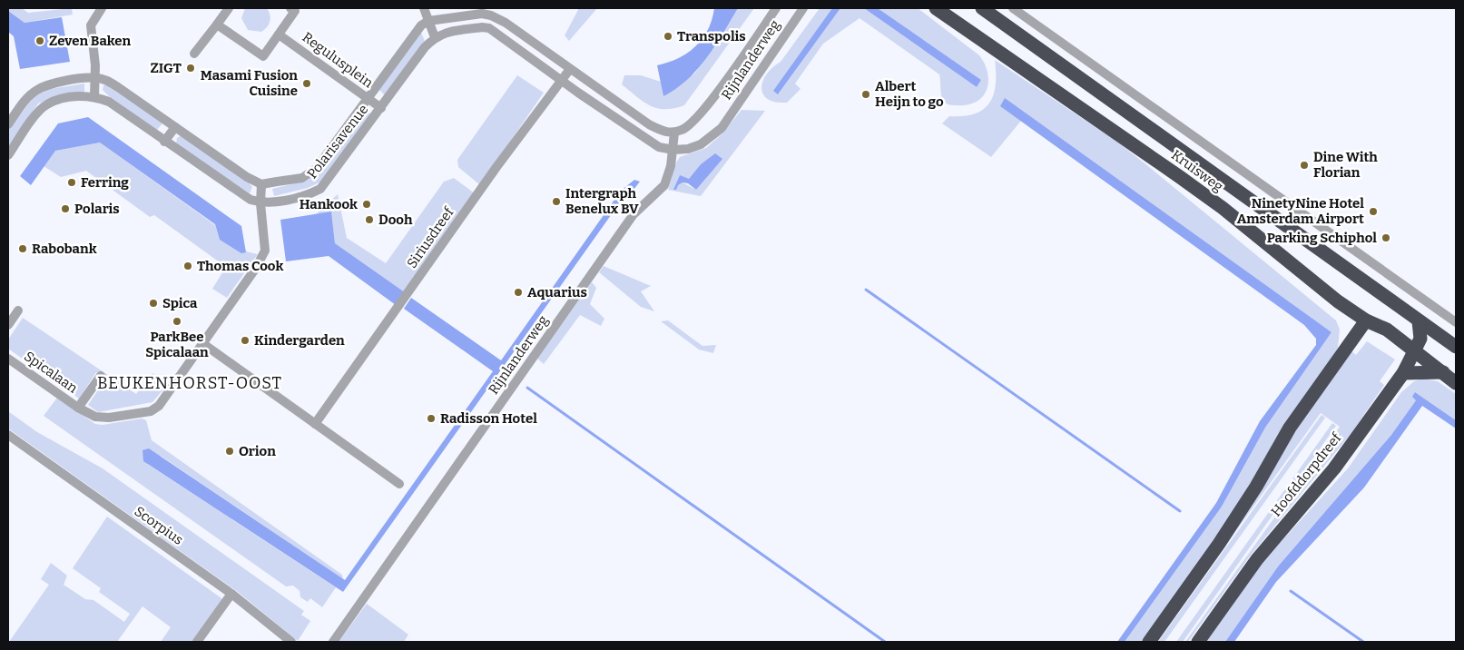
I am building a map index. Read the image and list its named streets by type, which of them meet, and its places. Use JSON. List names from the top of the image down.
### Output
{
  "streets": {
    "highway": ["Kruisweg", "Hoofddorpdreef"],
    "street": [
      "Regulusplein",
      "Rijnlanderweg",
      "Polarisavenue",
      "Siriusdreef",
      "Spicalaan",
      "Scorpius"
    ]
  },
  "crossings": [
    ["Regulusplein", "Polarisavenue"],
    ["Polarisavenue", "Spicalaan"],
    ["Kruisweg", "Hoofddorpdreef"]
  ],
  "districts": ["BEUKENHORST-OOST"],
  "places": [
    "Transpolis",
    "Zeven Baken",
    "ZIGT",
    "Masami Fusion Cuisine",
    "Albert Heijn to go",
    "Dine With Florian",
    "Ferring",
    "Intergraph Benelux BV",
    "Hankook",
    "Polaris",
    "NinetyNine Hotel Amsterdam Airport",
    "Dooh",
    "Parking Schiphol",
    "Rabobank",
    "Thomas Cook",
    "Aquarius",
    "Spica",
    "ParkBee Spicalaan",
    "Kindergarden",
    "Radisson Hotel",
    "Orion"
  ]
}
